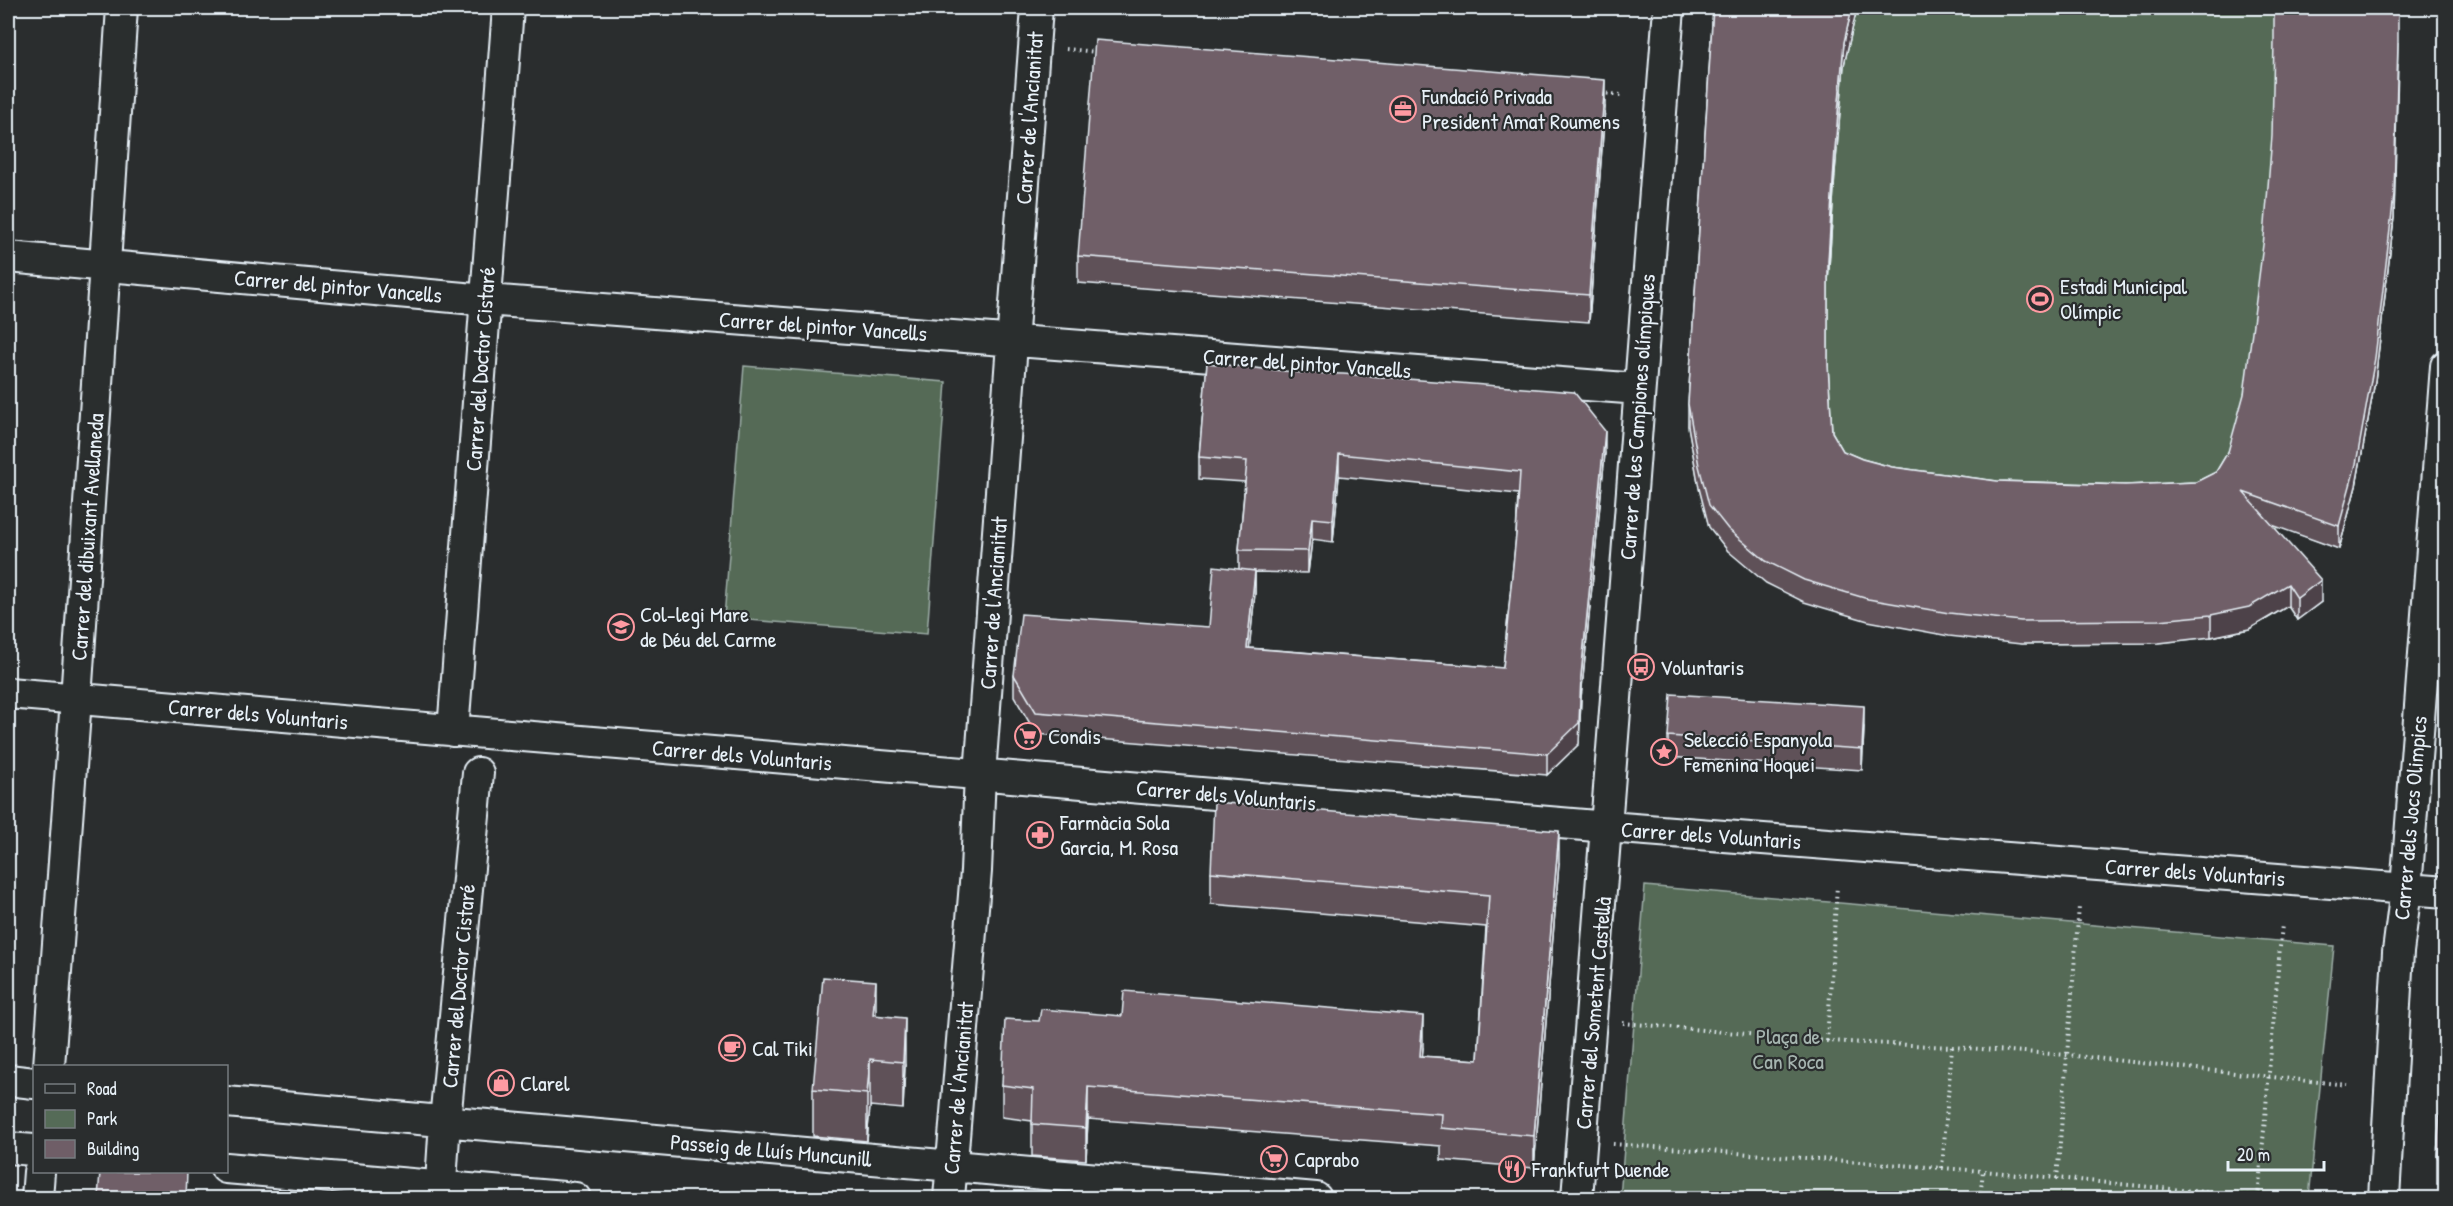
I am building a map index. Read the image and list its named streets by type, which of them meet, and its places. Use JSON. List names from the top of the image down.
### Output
{
  "streets": {
    "street": [
      "Carrer de l'Ancianitat",
      "Carrer del pintor Vancells",
      "Carrer del Doctor Cistaré",
      "Carrer de les Campiones olímpiques",
      "Carrer del dibuixant Avellaneda",
      "Carrer dels Voluntaris",
      "Carrer dels Jocs Olimpics",
      "Carrer del Sometent Castellà",
      "Passeig de Lluís Muncunill"
    ]
  },
  "crossings": [
    ["Carrer de l'Ancianitat", "Carrer del pintor Vancells"],
    ["Carrer de l'Ancianitat", "Carrer dels Voluntaris"],
    ["Carrer de l'Ancianitat", "Passeig de Lluís Muncunill"],
    ["Carrer del pintor Vancells", "Carrer del Doctor Cistaré"],
    ["Carrer del pintor Vancells", "Carrer de les Campiones olímpiques"],
    ["Carrer del pintor Vancells", "Carrer del dibuixant Avellaneda"],
    ["Carrer del Doctor Cistaré", "Carrer dels Voluntaris"],
    ["Carrer del Doctor Cistaré", "Passeig de Lluís Muncunill"],
    ["Carrer de les Campiones olímpiques", "Carrer dels Voluntaris"],
    ["Carrer de les Campiones olímpiques", "Carrer del Sometent Castellà"],
    ["Carrer del dibuixant Avellaneda", "Carrer dels Voluntaris"],
    ["Carrer dels Voluntaris", "Carrer dels Jocs Olimpics"],
    ["Carrer dels Voluntaris", "Carrer del Sometent Castellà"]
  ],
  "parks": ["Plaça de Can Roca"],
  "places": {
    "office": ["Fundació Privada President Amat Roumens"],
    "sports": ["Estadi Municipal Olímpic"],
    "school or university": ["Col-legi Mare de Déu del Carme"],
    "bus stop": ["Voluntaris"],
    "supermarket": ["Condis", "Caprabo"],
    "place": ["Selecció Espanyola Femenina Hoquei"],
    "pharmacy": ["Farmàcia Sola Garcia, M. Rosa"],
    "cafe": ["Cal Tiki"],
    "shop": ["Clarel"],
    "restaurant": ["Frankfurt Duende"]
  },
  "legend": ["Road", "Park", "Building"],
  "scale_bar": "20 m"
}
